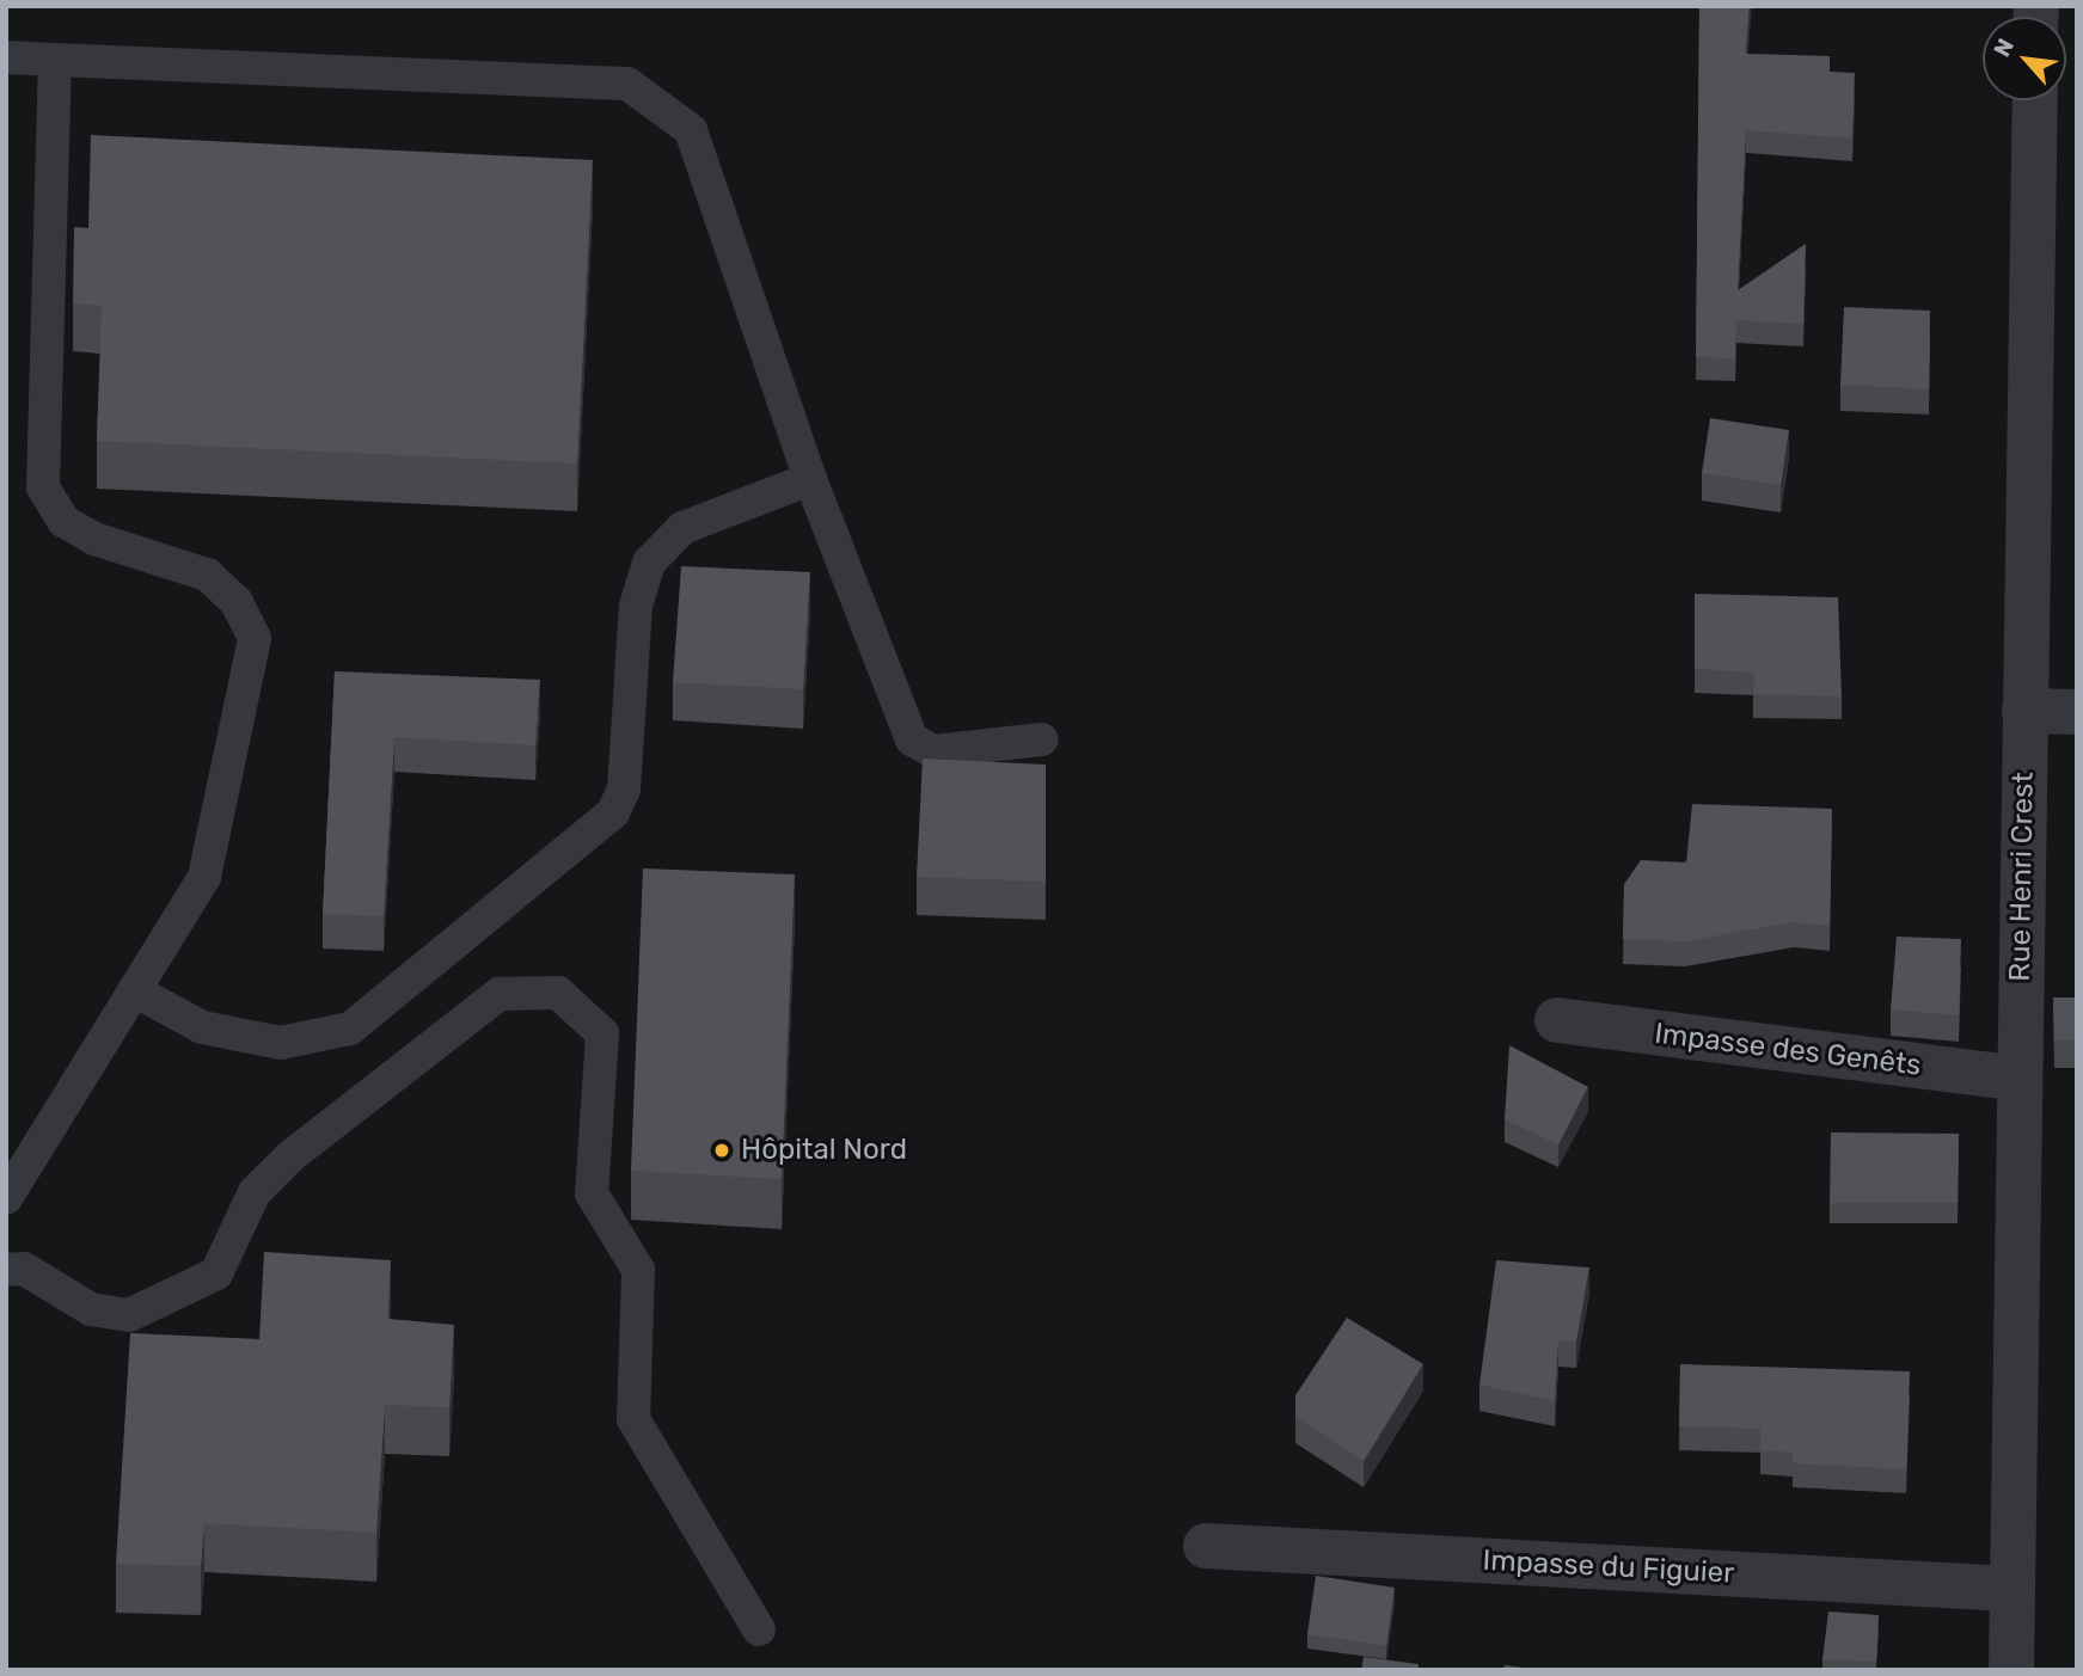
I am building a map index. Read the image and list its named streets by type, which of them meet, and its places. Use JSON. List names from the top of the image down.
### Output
{
  "streets": {
    "street": ["Rue Henri Crest", "Impasse des Genêts", "Impasse du Figuier"]
  },
  "crossings": [
    ["Rue Henri Crest", "Impasse des Genêts"],
    ["Rue Henri Crest", "Impasse du Figuier"]
  ],
  "places": ["Hôpital Nord"],
  "north": "top left"
}
